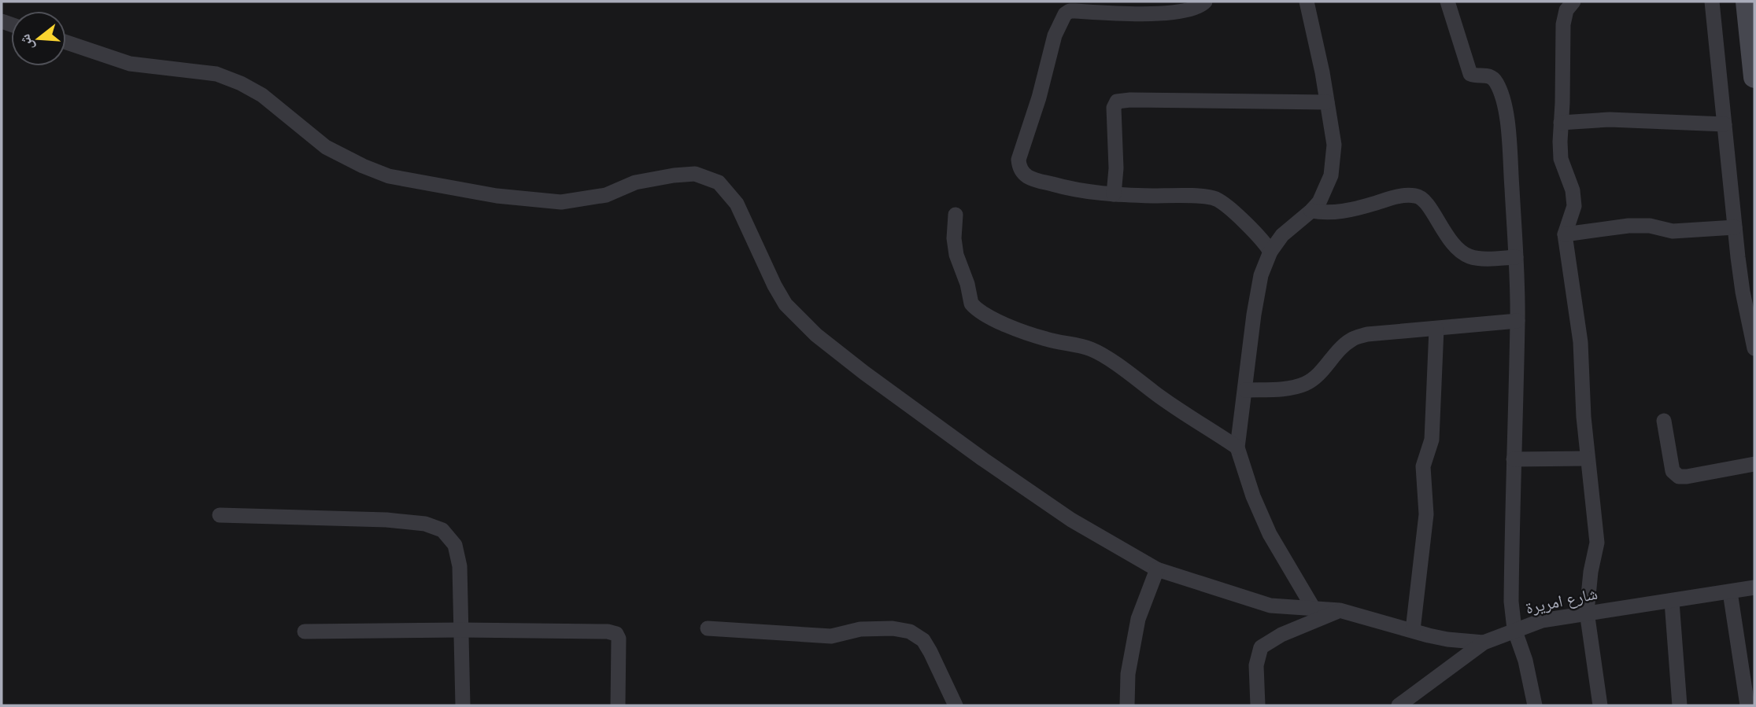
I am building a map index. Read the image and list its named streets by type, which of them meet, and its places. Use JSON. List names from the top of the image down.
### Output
{
  "streets": {
    "street": ["شارع امريرة"]
  },
  "north": "left"
}
